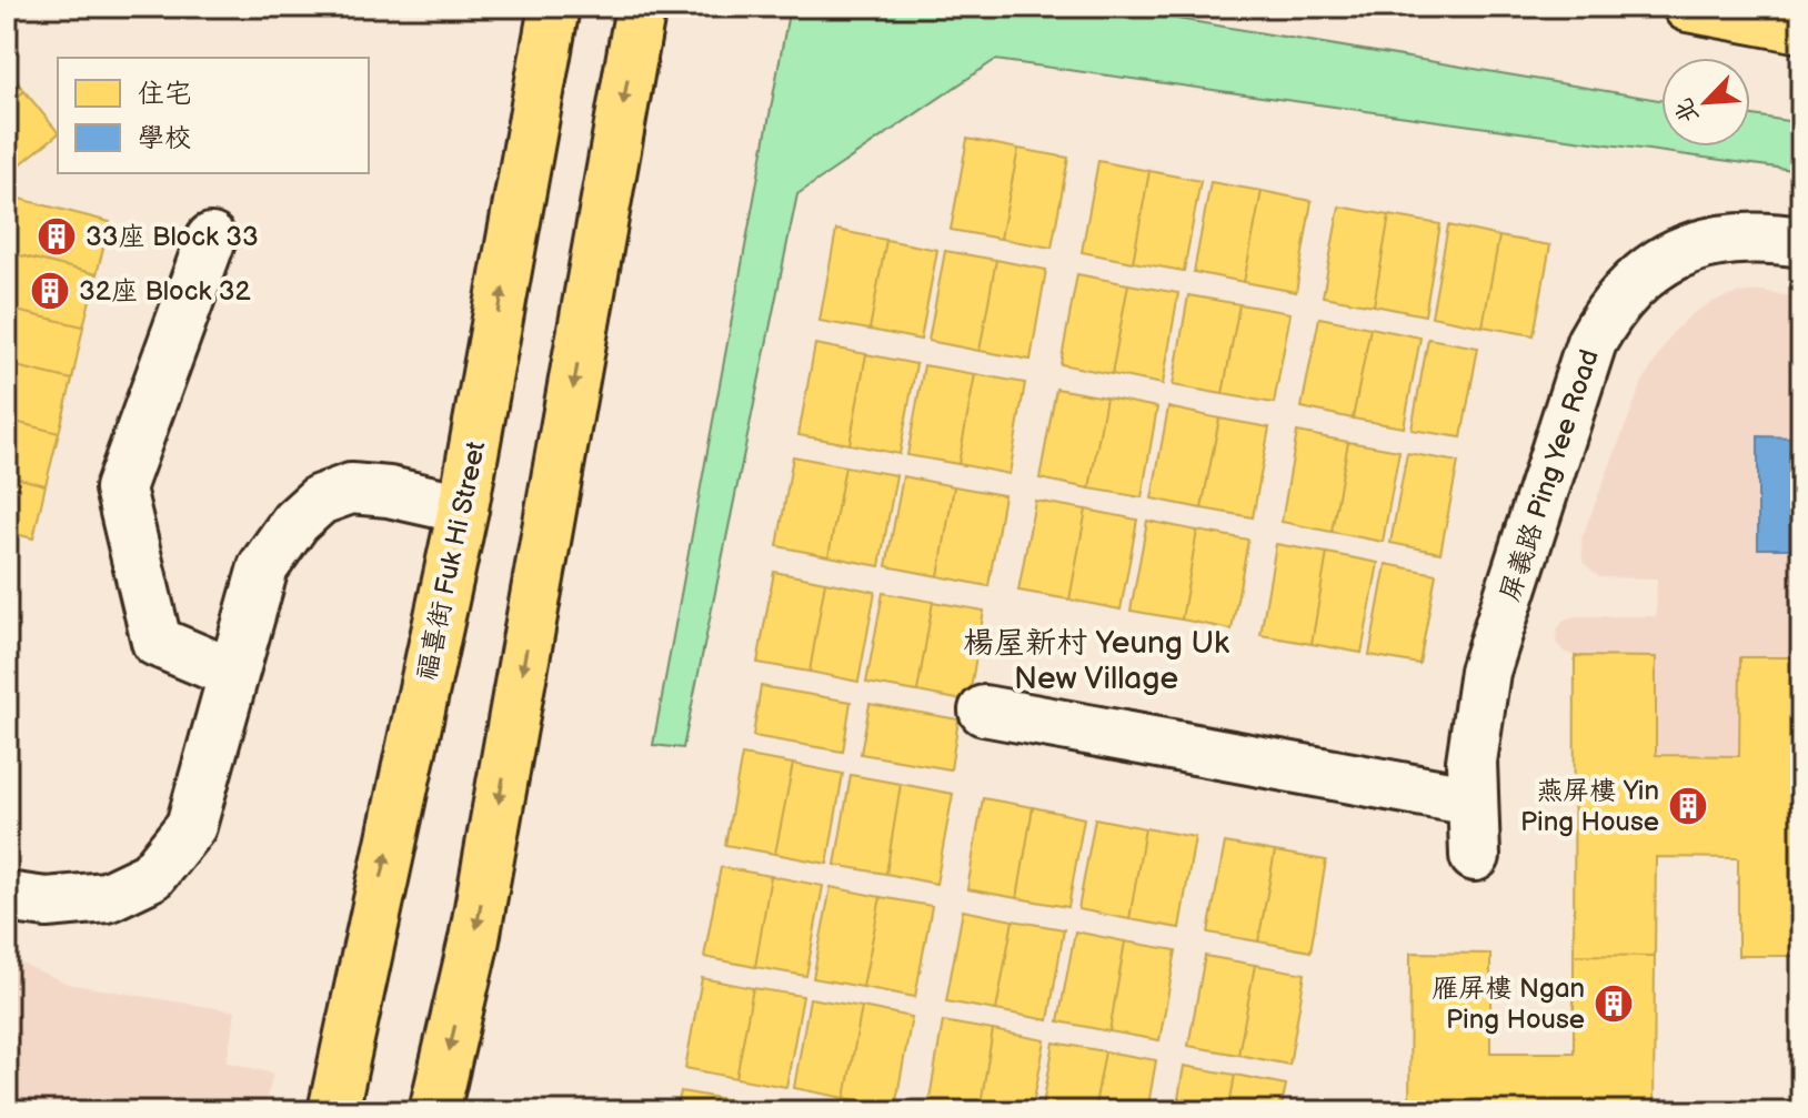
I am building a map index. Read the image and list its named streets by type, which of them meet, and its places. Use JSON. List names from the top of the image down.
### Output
{
  "streets": {
    "main road": ["福喜街 Fuk Hi Street"],
    "street": ["屏義路 Ping Yee Road"]
  },
  "districts": ["楊屋新村 Yeung Uk New Village"],
  "places": {
    "building": [
      "33座 Block 33",
      "32座 Block 32",
      "燕屏樓 Yin Ping House",
      "雁屏樓 Ngan Ping House"
    ]
  },
  "legend": ["住宅", "學校"],
  "north": "bottom left"
}
